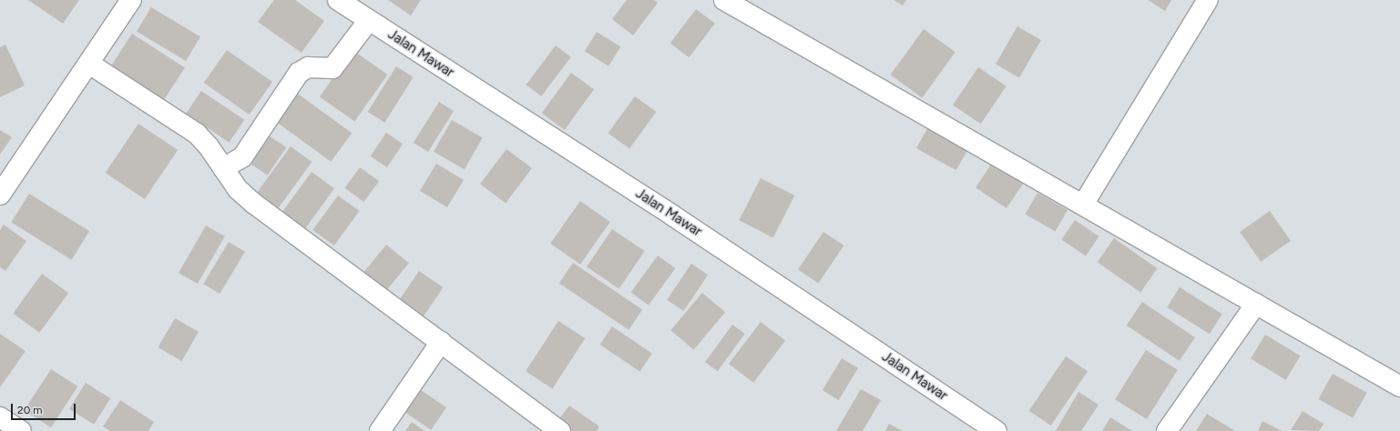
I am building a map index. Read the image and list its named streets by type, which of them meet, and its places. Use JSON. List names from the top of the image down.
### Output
{
  "streets": {
    "street": ["Jalan Mawar"]
  },
  "scale_bar": "20 m"
}
